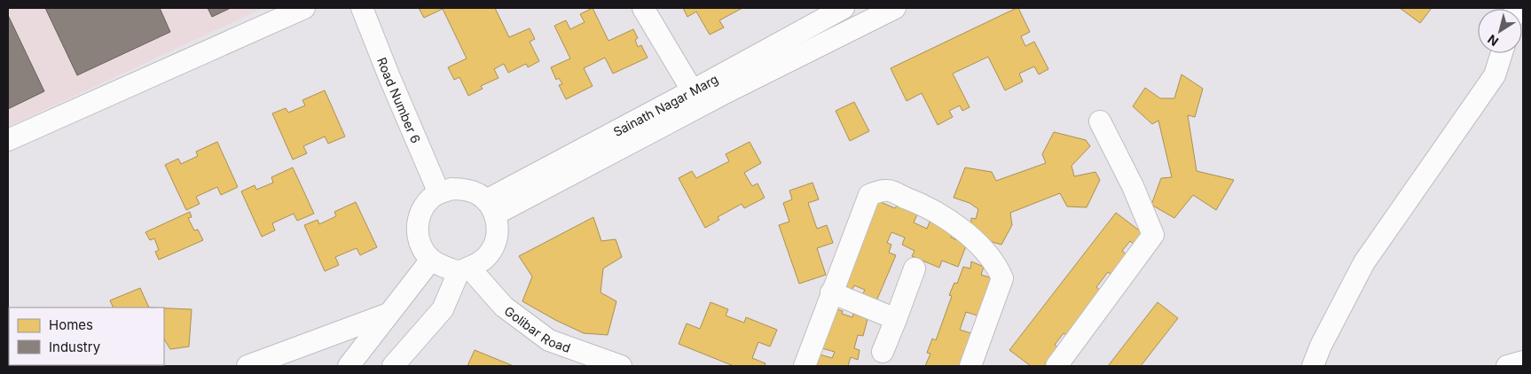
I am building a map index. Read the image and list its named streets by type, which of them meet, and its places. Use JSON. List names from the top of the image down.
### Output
{
  "streets": {
    "street": ["Road Number 6", "Sainath Nagar Marg", "Golibar Road"]
  },
  "crossings": [
    ["Road Number 6", "Sainath Nagar Marg"],
    ["Road Number 6", "Golibar Road"],
    ["Sainath Nagar Marg", "Golibar Road"]
  ],
  "legend": ["Homes", "Industry"],
  "north": "bottom left"
}
